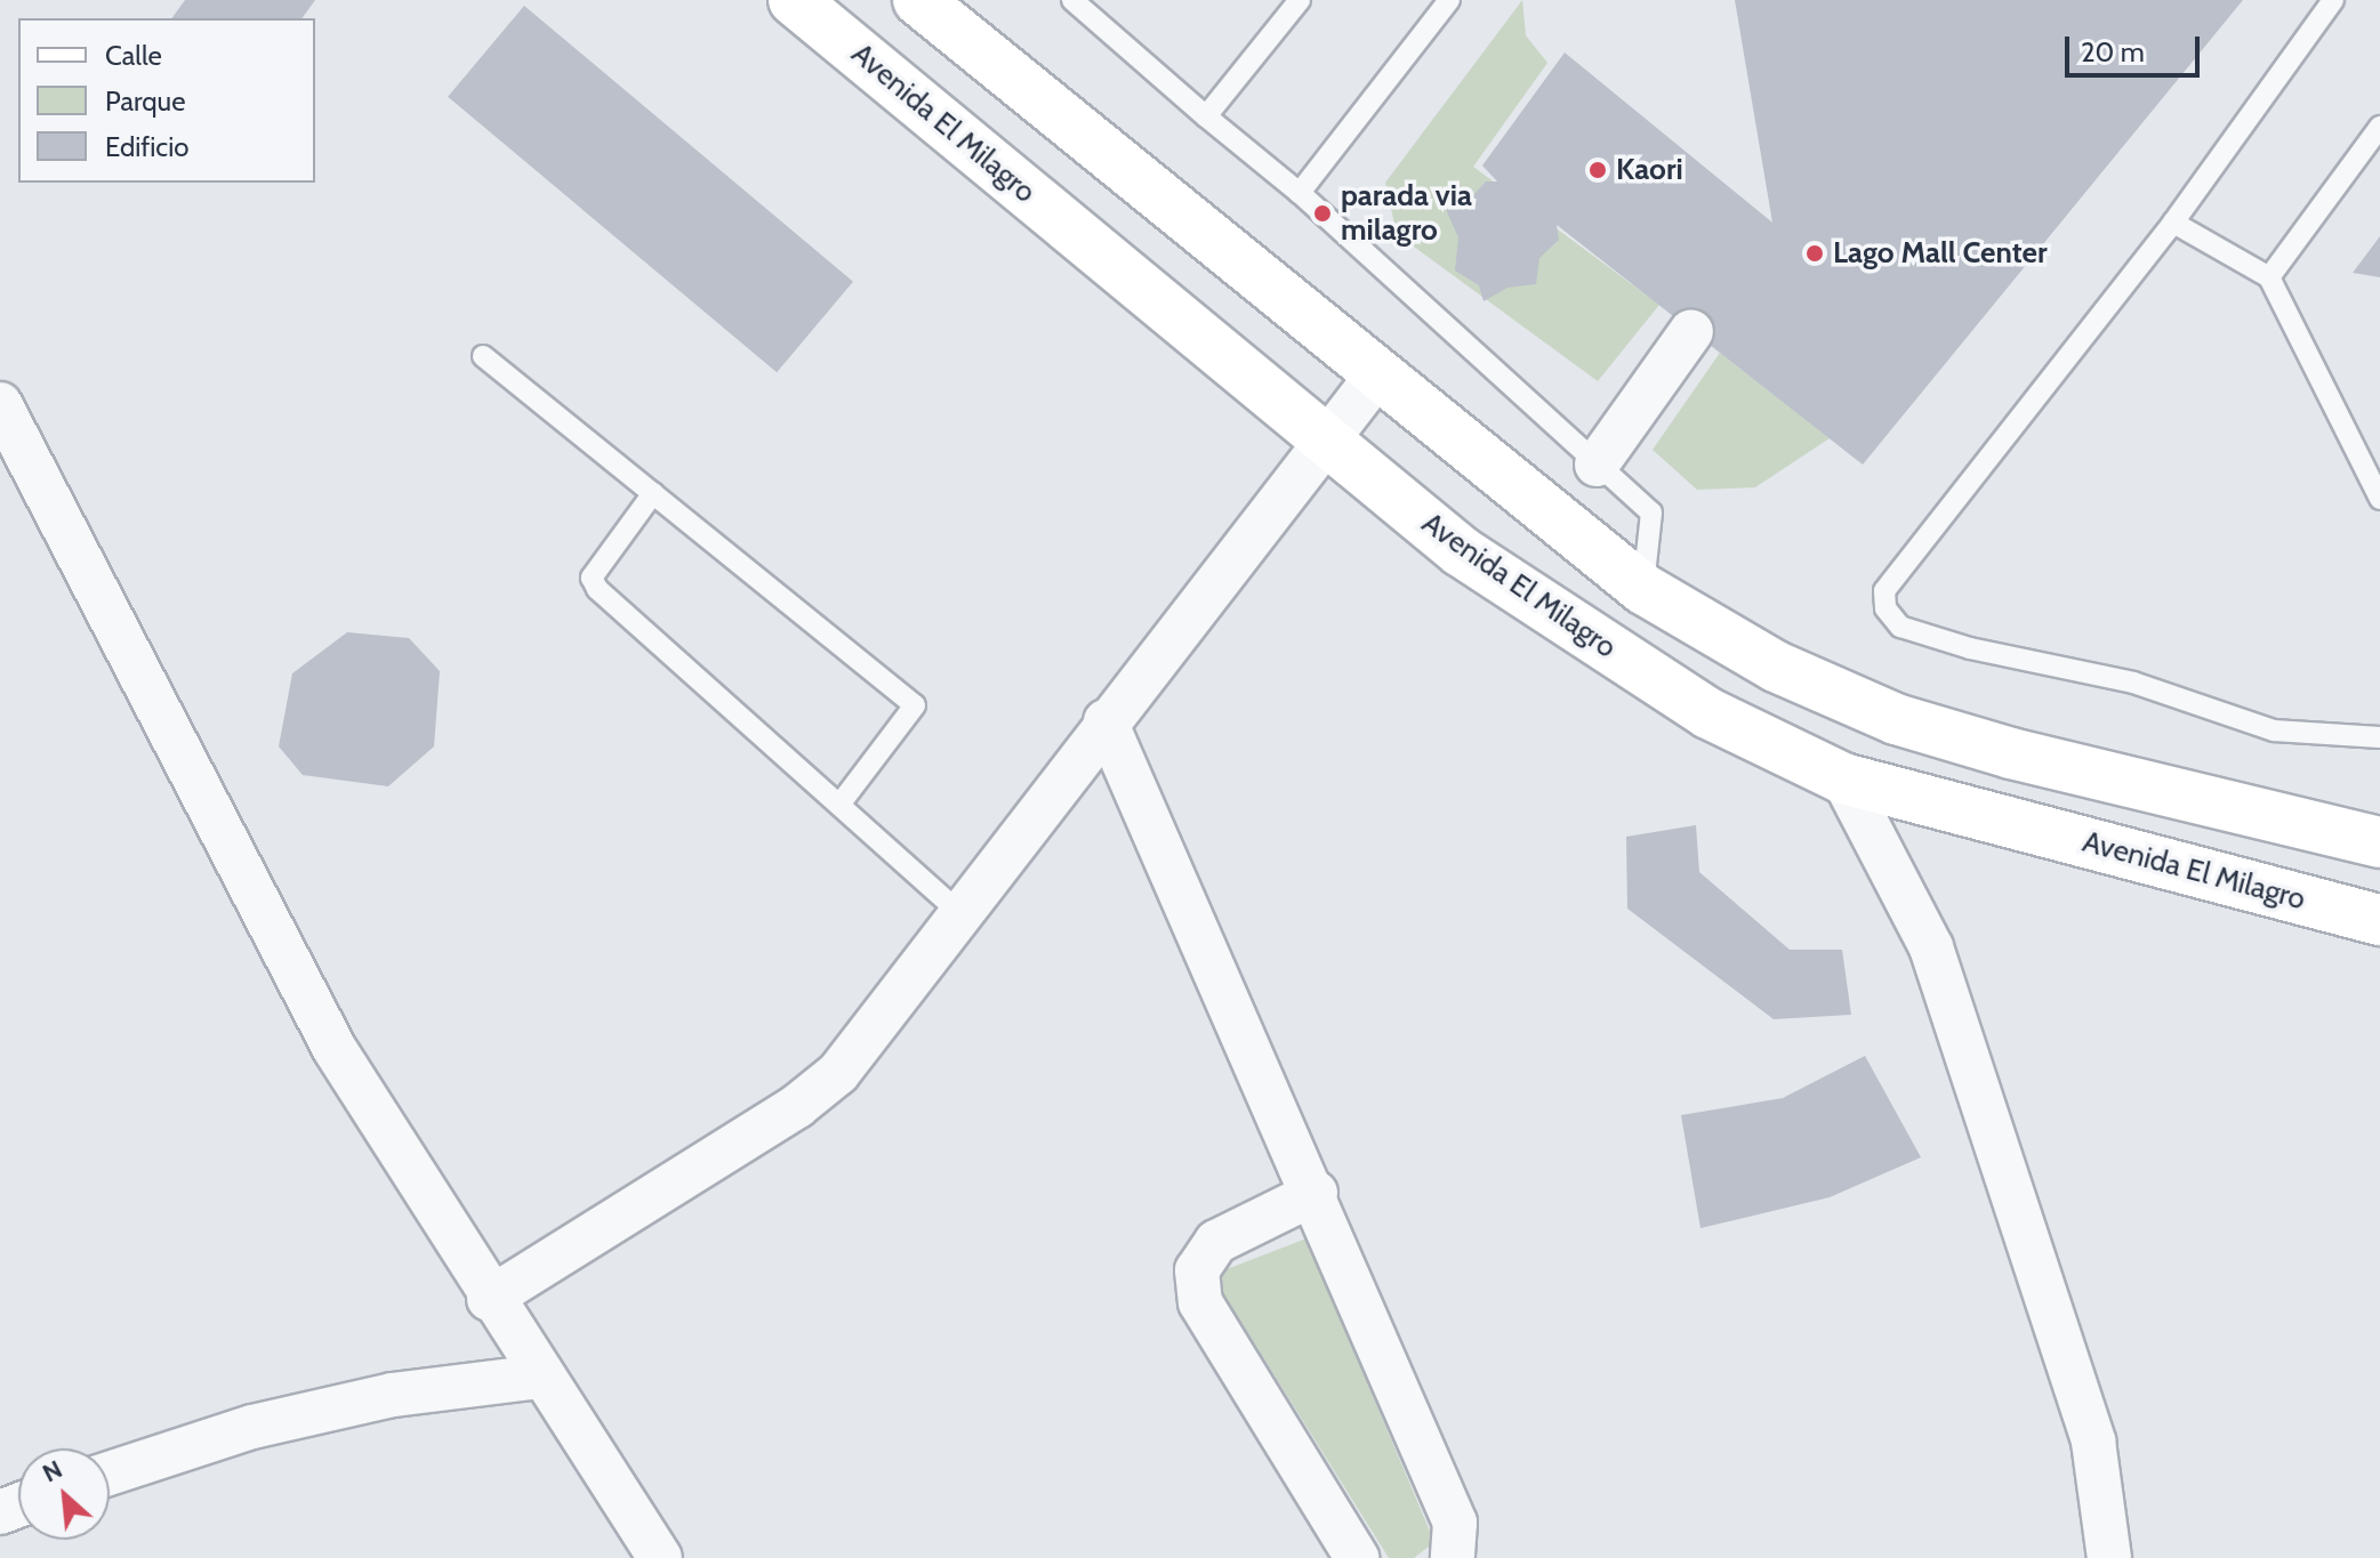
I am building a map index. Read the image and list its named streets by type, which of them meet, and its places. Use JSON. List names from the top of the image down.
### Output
{
  "streets": {
    "main road": ["Avenida El Milagro"]
  },
  "places": ["Kaori", "parada via milagro", "Lago Mall Center"],
  "legend": ["Calle", "Parque", "Edificio"],
  "scale_bar": "20 m",
  "north": "top left"
}
